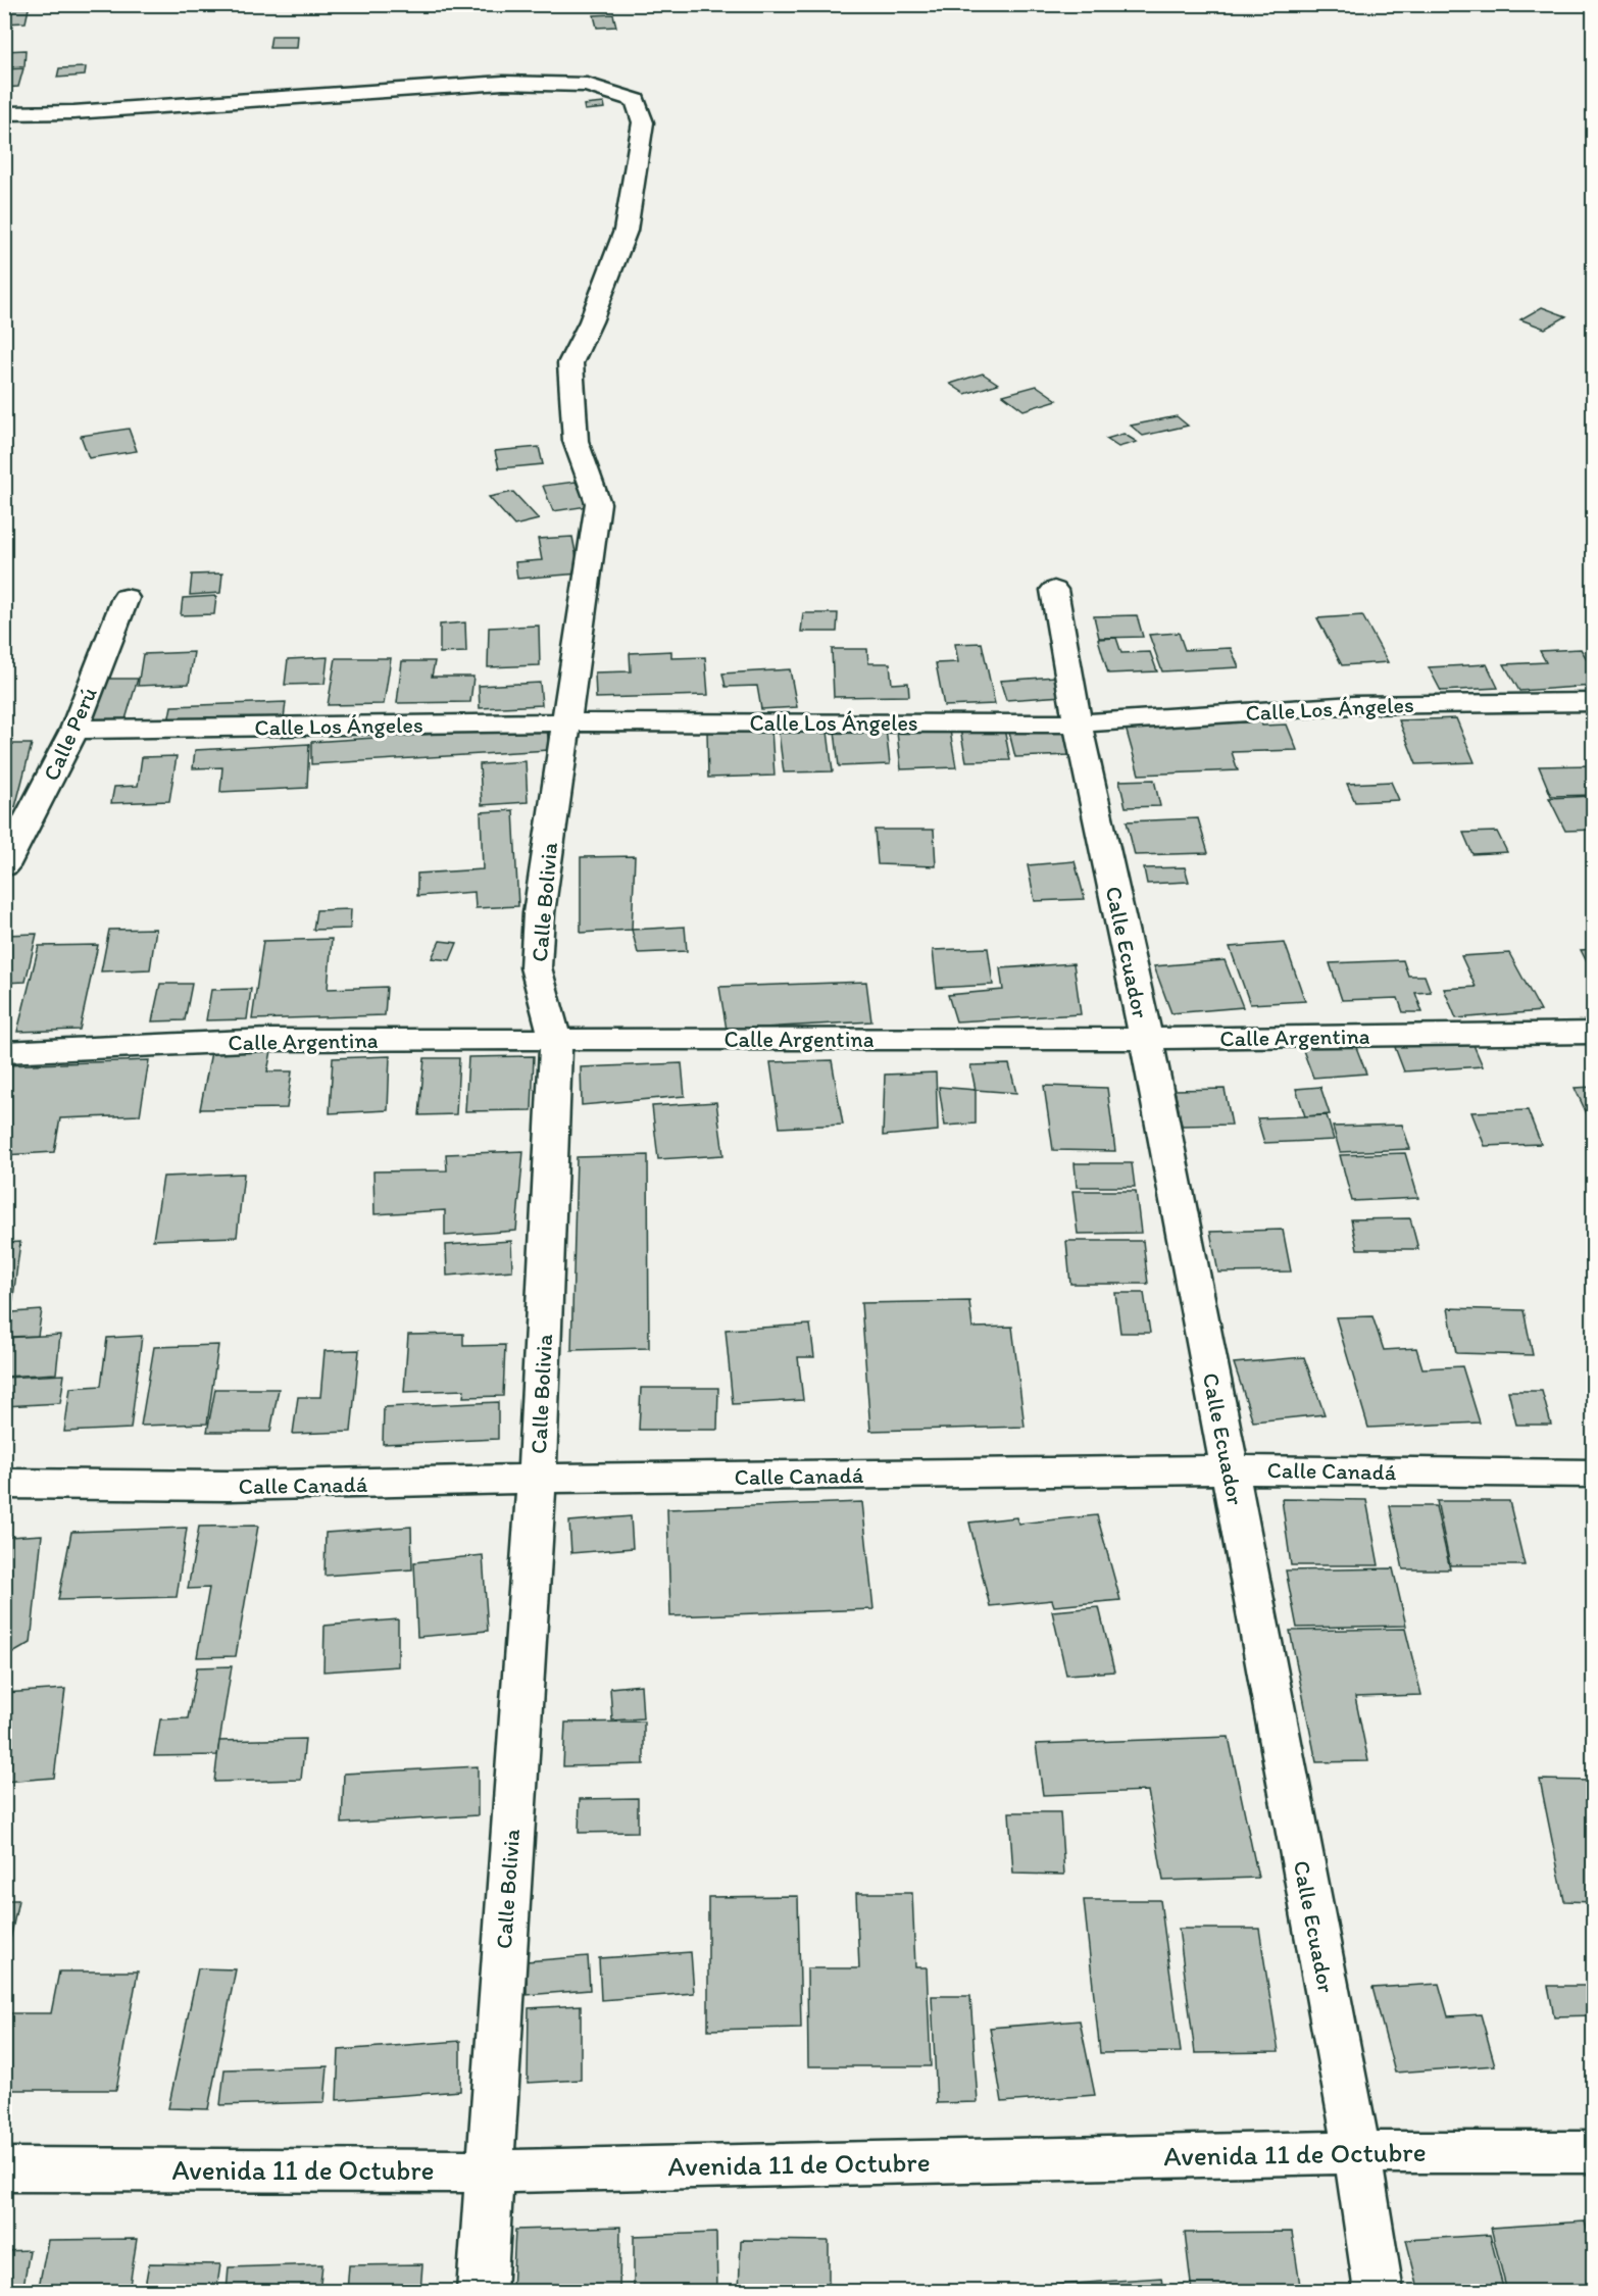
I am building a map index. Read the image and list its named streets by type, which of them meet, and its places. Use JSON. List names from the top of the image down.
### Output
{
  "streets": {
    "street": [
      "Calle Los Ángeles",
      "Calle Perú",
      "Calle Bolivia",
      "Calle Ecuador",
      "Calle Argentina",
      "Calle Canadá",
      "Avenida 11 de Octubre"
    ]
  },
  "crossings": [
    ["Calle Los Ángeles", "Calle Perú"],
    ["Calle Los Ángeles", "Calle Bolivia"],
    ["Calle Los Ángeles", "Calle Ecuador"],
    ["Calle Bolivia", "Calle Argentina"],
    ["Calle Bolivia", "Calle Canadá"],
    ["Calle Bolivia", "Avenida 11 de Octubre"],
    ["Calle Ecuador", "Calle Argentina"],
    ["Calle Ecuador", "Calle Canadá"],
    ["Calle Ecuador", "Avenida 11 de Octubre"]
  ]
}
